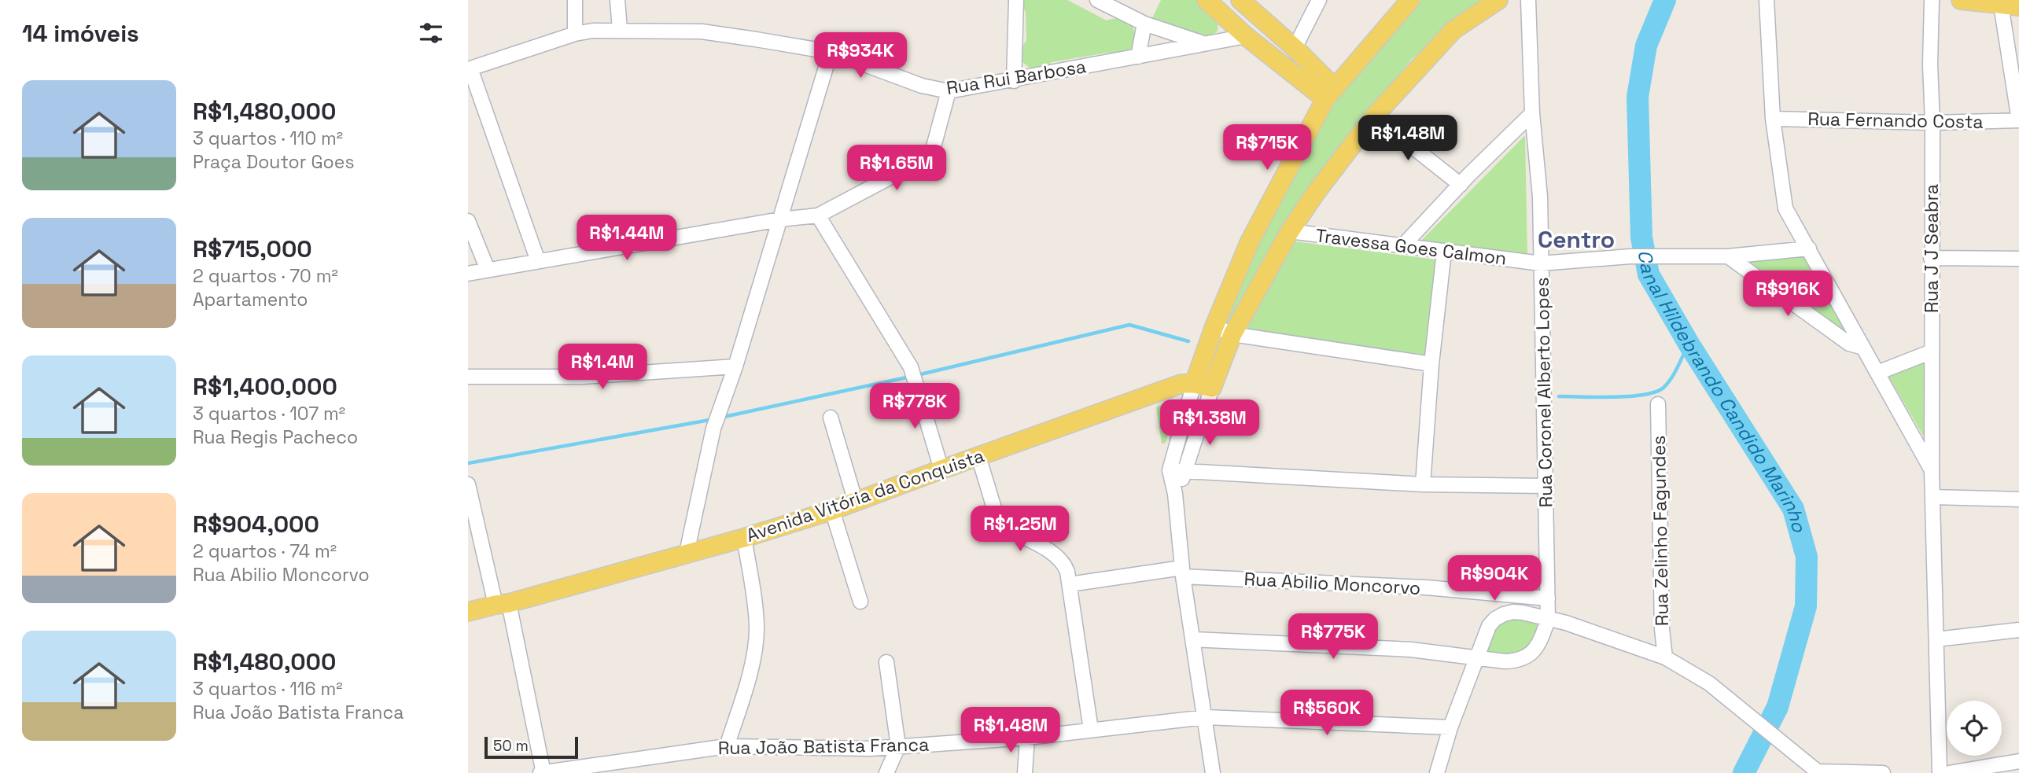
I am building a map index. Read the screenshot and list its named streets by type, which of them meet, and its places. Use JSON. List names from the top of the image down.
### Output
{
  "streets": {
    "main road": ["Avenida Vitória da Conquista"],
    "street": [
      "Rua Rui Barbosa",
      "Rua Fernando Costa",
      "Travessa Goes Calmon",
      "Rua J J Seabra",
      "Rua Coronel Alberto Lopes",
      "Rua Zelinho Fagundes",
      "Rua Abilio Moncorvo",
      "Rua João Batista Franca"
    ]
  },
  "crossings": [
    ["Rua Fernando Costa", "Rua J J Seabra"],
    ["Travessa Goes Calmon", "Rua Coronel Alberto Lopes"],
    ["Rua Coronel Alberto Lopes", "Rua Abilio Moncorvo"]
  ],
  "districts": ["Centro"],
  "water": ["Canal Hildebrando Candido Marinho"],
  "scale_bar": "50 m",
  "page": {
    "heading": "14 imóveis",
    "price": [
      "R$934K",
      "R$1.48M",
      "R$715K",
      "R$1.65M",
      "R$1.44M",
      "R$916K",
      "R$1.4M",
      "R$778K",
      "R$1.38M",
      "R$1.25M",
      "R$904K",
      "R$775K",
      "R$560K",
      "R$1.48M"
    ],
    "list": [
      {
        "name": "R$1,480,000",
        "note": "3 quartos · 110 m² · Praça Doutor Goes"
      },
      {
        "name": "R$715,000",
        "note": "2 quartos · 70 m² · Apartamento"
      },
      {
        "name": "R$1,400,000",
        "note": "3 quartos · 107 m² · Rua Regis Pacheco"
      },
      {
        "name": "R$904,000",
        "note": "2 quartos · 74 m² · Rua Abilio Moncorvo"
      },
      {
        "name": "R$1,480,000",
        "note": "3 quartos · 116 m² · Rua João Batista Franca"
      }
    ],
    "scale": "50 m"
  }
}
